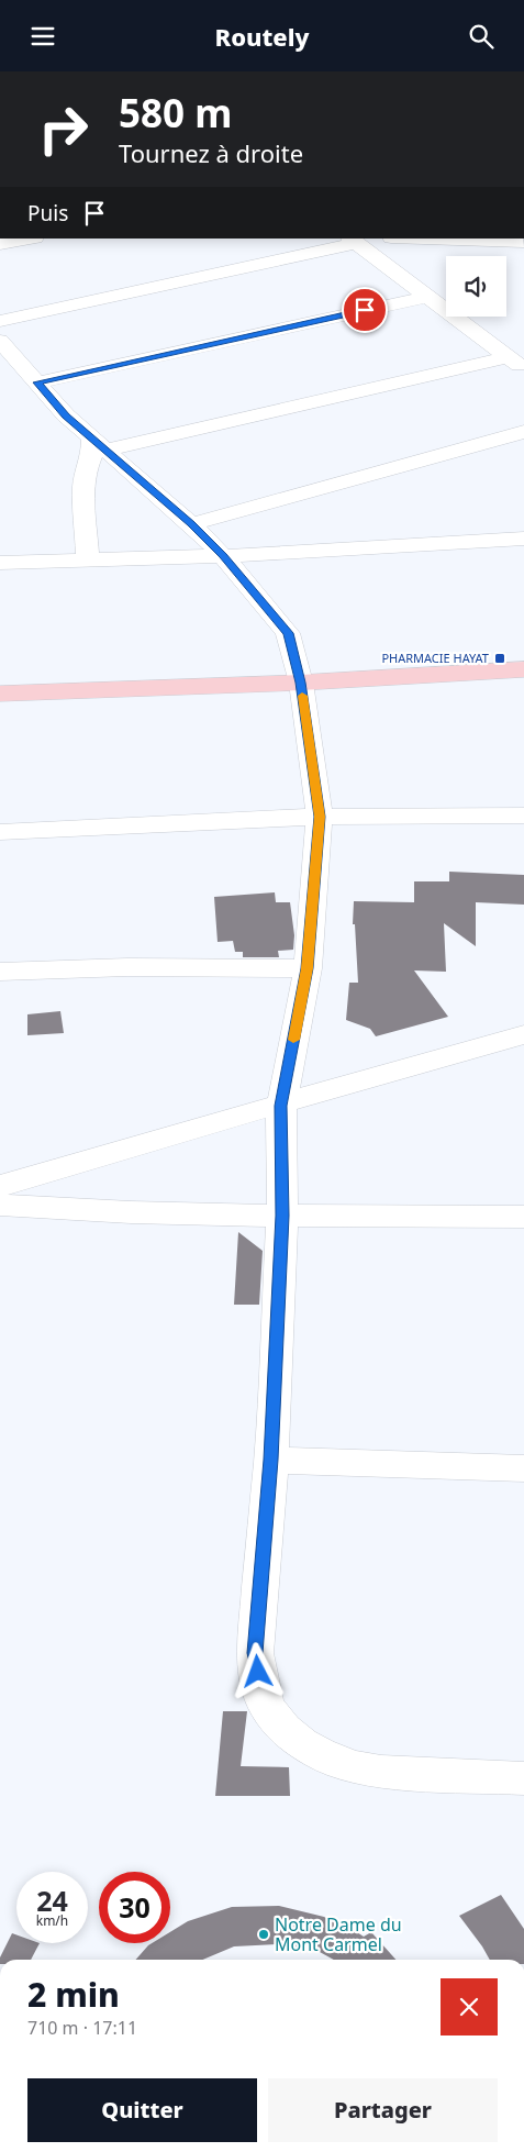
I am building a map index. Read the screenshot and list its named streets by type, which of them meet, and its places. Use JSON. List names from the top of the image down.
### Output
{
  "places": {
    "transit": ["PHARMACIE HAYAT"],
    "other": ["Notre Dame du Mont Carmel"]
  },
  "page": {
    "header": "Routely",
    "turn": ["580 m", "Tournez à droite"],
    "then": "Puis",
    "speed": "24 km/h",
    "limit": "30",
    "heading": ["2 min", "710 m · 17:11"],
    "buttons": ["Quitter", "Partager"]
  }
}
